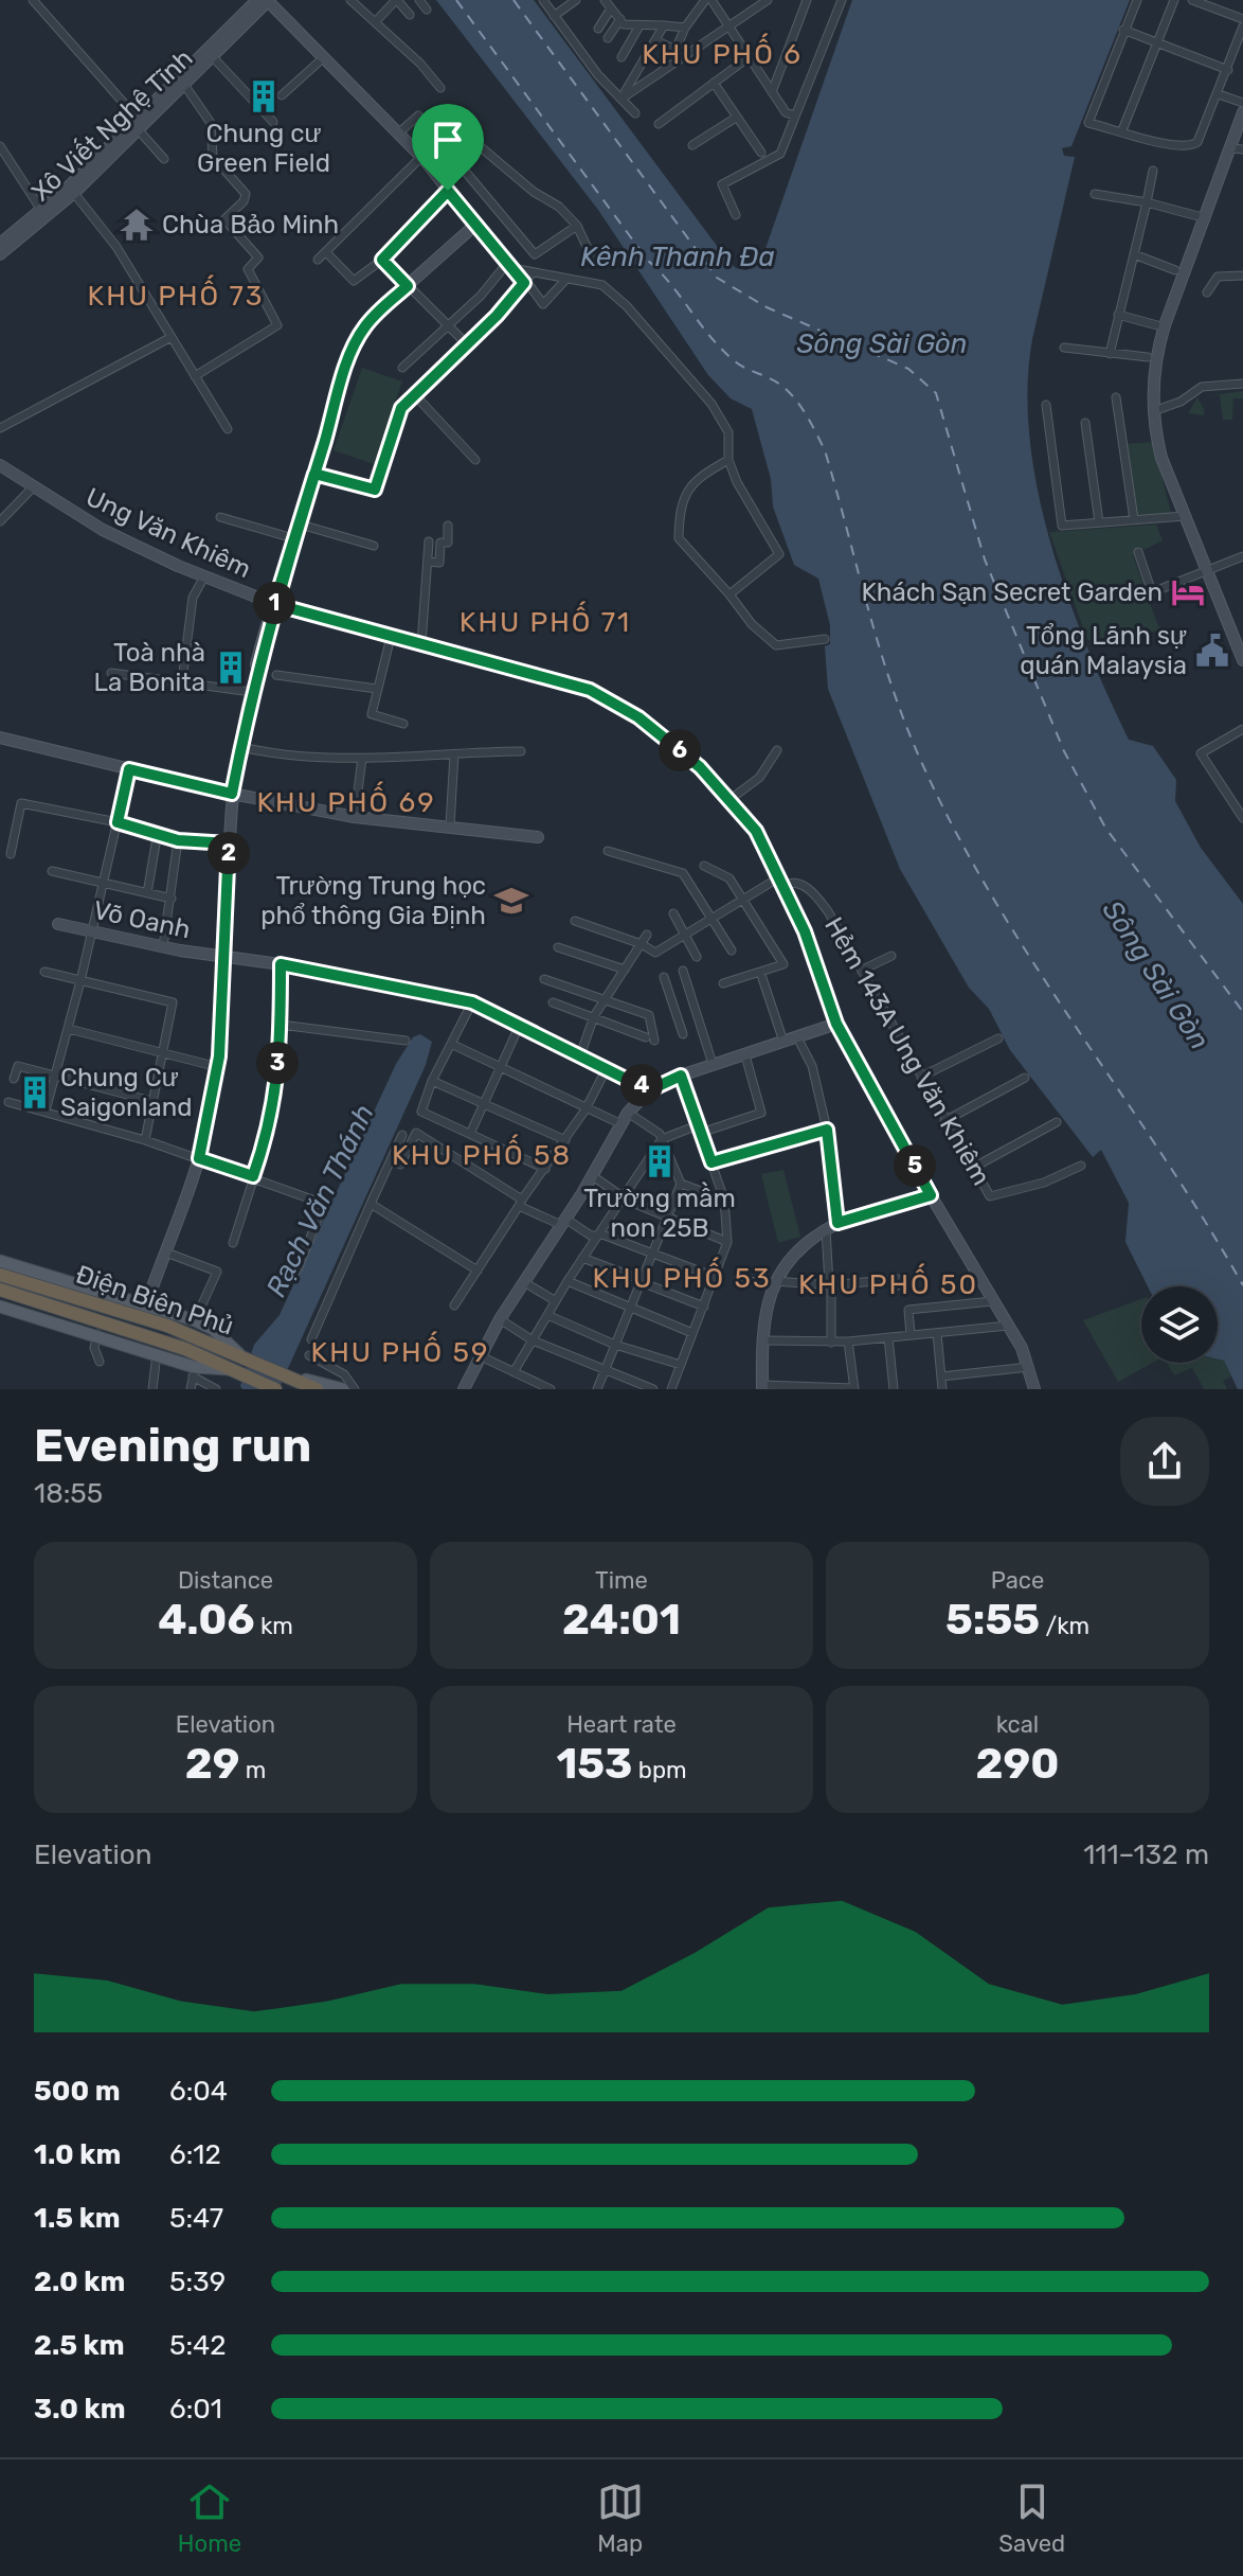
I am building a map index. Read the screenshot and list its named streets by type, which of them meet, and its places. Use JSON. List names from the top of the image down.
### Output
{
  "streets": {
    "highway": ["Điện Biên Phủ"],
    "street": [
      "Xô Viết Nghệ Tĩnh",
      "Ung Văn Khiêm",
      "Võ Oanh",
      "Hẻm 143A Ung Văn Khiêm"
    ]
  },
  "crossings": [
    ["Ung Văn Khiêm", "Hẻm 143A Ung Văn Khiêm"]
  ],
  "districts": [
    "KHU PHỐ 6",
    "KHU PHỐ 73",
    "KHU PHỐ 71",
    "KHU PHỐ 69",
    "KHU PHỐ 58",
    "KHU PHỐ 53",
    "KHU PHỐ 50",
    "KHU PHỐ 59"
  ],
  "water": ["Kênh Thanh Đa", "Sông Sài Gòn", "Rạch Văn Thánh"],
  "places": {
    "building": [
      "Chung cư Green Field",
      "Toà nhà La Bonita",
      "Chung Cư Saigonland",
      "Trường mầm non 25B"
    ],
    "temple": ["Chùa Bảo Minh"],
    "hotel": ["Khách Sạn Secret Garden"],
    "public building": ["Tổng Lãnh sự quán Malaysia"],
    "school or university": ["Trường Trung học phổ thông Gia Định"]
  },
  "page": {
    "pins": [
      "1",
      "6",
      "2",
      "3",
      "4",
      "5"
    ],
    "heading": ["Evening run", "18:55"],
    "stats": [
      ["Distance", "4.06 km"],
      ["Time", "24:01"],
      ["Pace", "5:55 /km"],
      ["Elevation", "29 m"],
      ["Heart rate", "153 bpm"],
      ["kcal", "290"]
    ],
    "chart": ["Elevation", "111–132 m"],
    "list": [
      {
        "name": "500 m",
        "note": "6:04"
      },
      {
        "name": "1.0 km",
        "note": "6:12"
      },
      {
        "name": "1.5 km",
        "note": "5:47"
      },
      {
        "name": "2.0 km",
        "note": "5:39"
      },
      {
        "name": "2.5 km",
        "note": "5:42"
      },
      {
        "name": "3.0 km",
        "note": "6:01"
      }
    ],
    "tabs": ["Home", "Map", "Saved"]
  }
}
